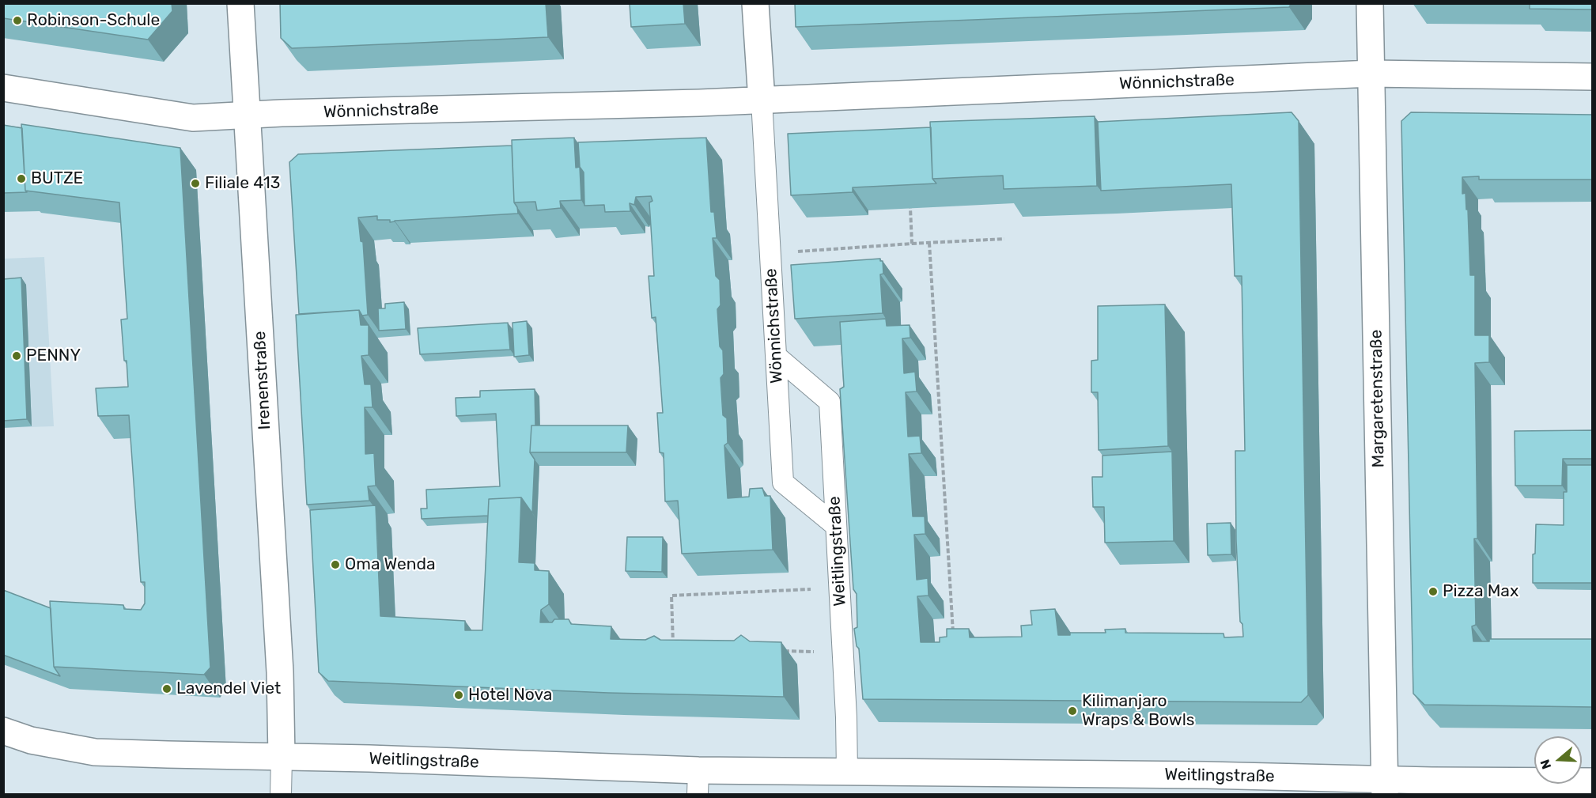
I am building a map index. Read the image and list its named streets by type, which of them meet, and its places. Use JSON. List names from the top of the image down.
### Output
{
  "streets": {
    "street": [
      "Wönnichstraße",
      "Irenenstraße",
      "Margaretenstraße",
      "Weitlingstraße"
    ]
  },
  "crossings": [
    ["Wönnichstraße", "Irenenstraße"],
    ["Wönnichstraße", "Margaretenstraße"],
    ["Wönnichstraße", "Weitlingstraße"],
    ["Irenenstraße", "Weitlingstraße"],
    ["Margaretenstraße", "Weitlingstraße"]
  ],
  "places": [
    "Robinson-Schule",
    "BUTZE",
    "Filiale 413",
    "PENNY",
    "Oma Wenda",
    "Pizza Max",
    "Lavendel Viet",
    "Hotel Nova",
    "Kilimanjaro Wraps & Bowls"
  ],
  "north": "left"
}
